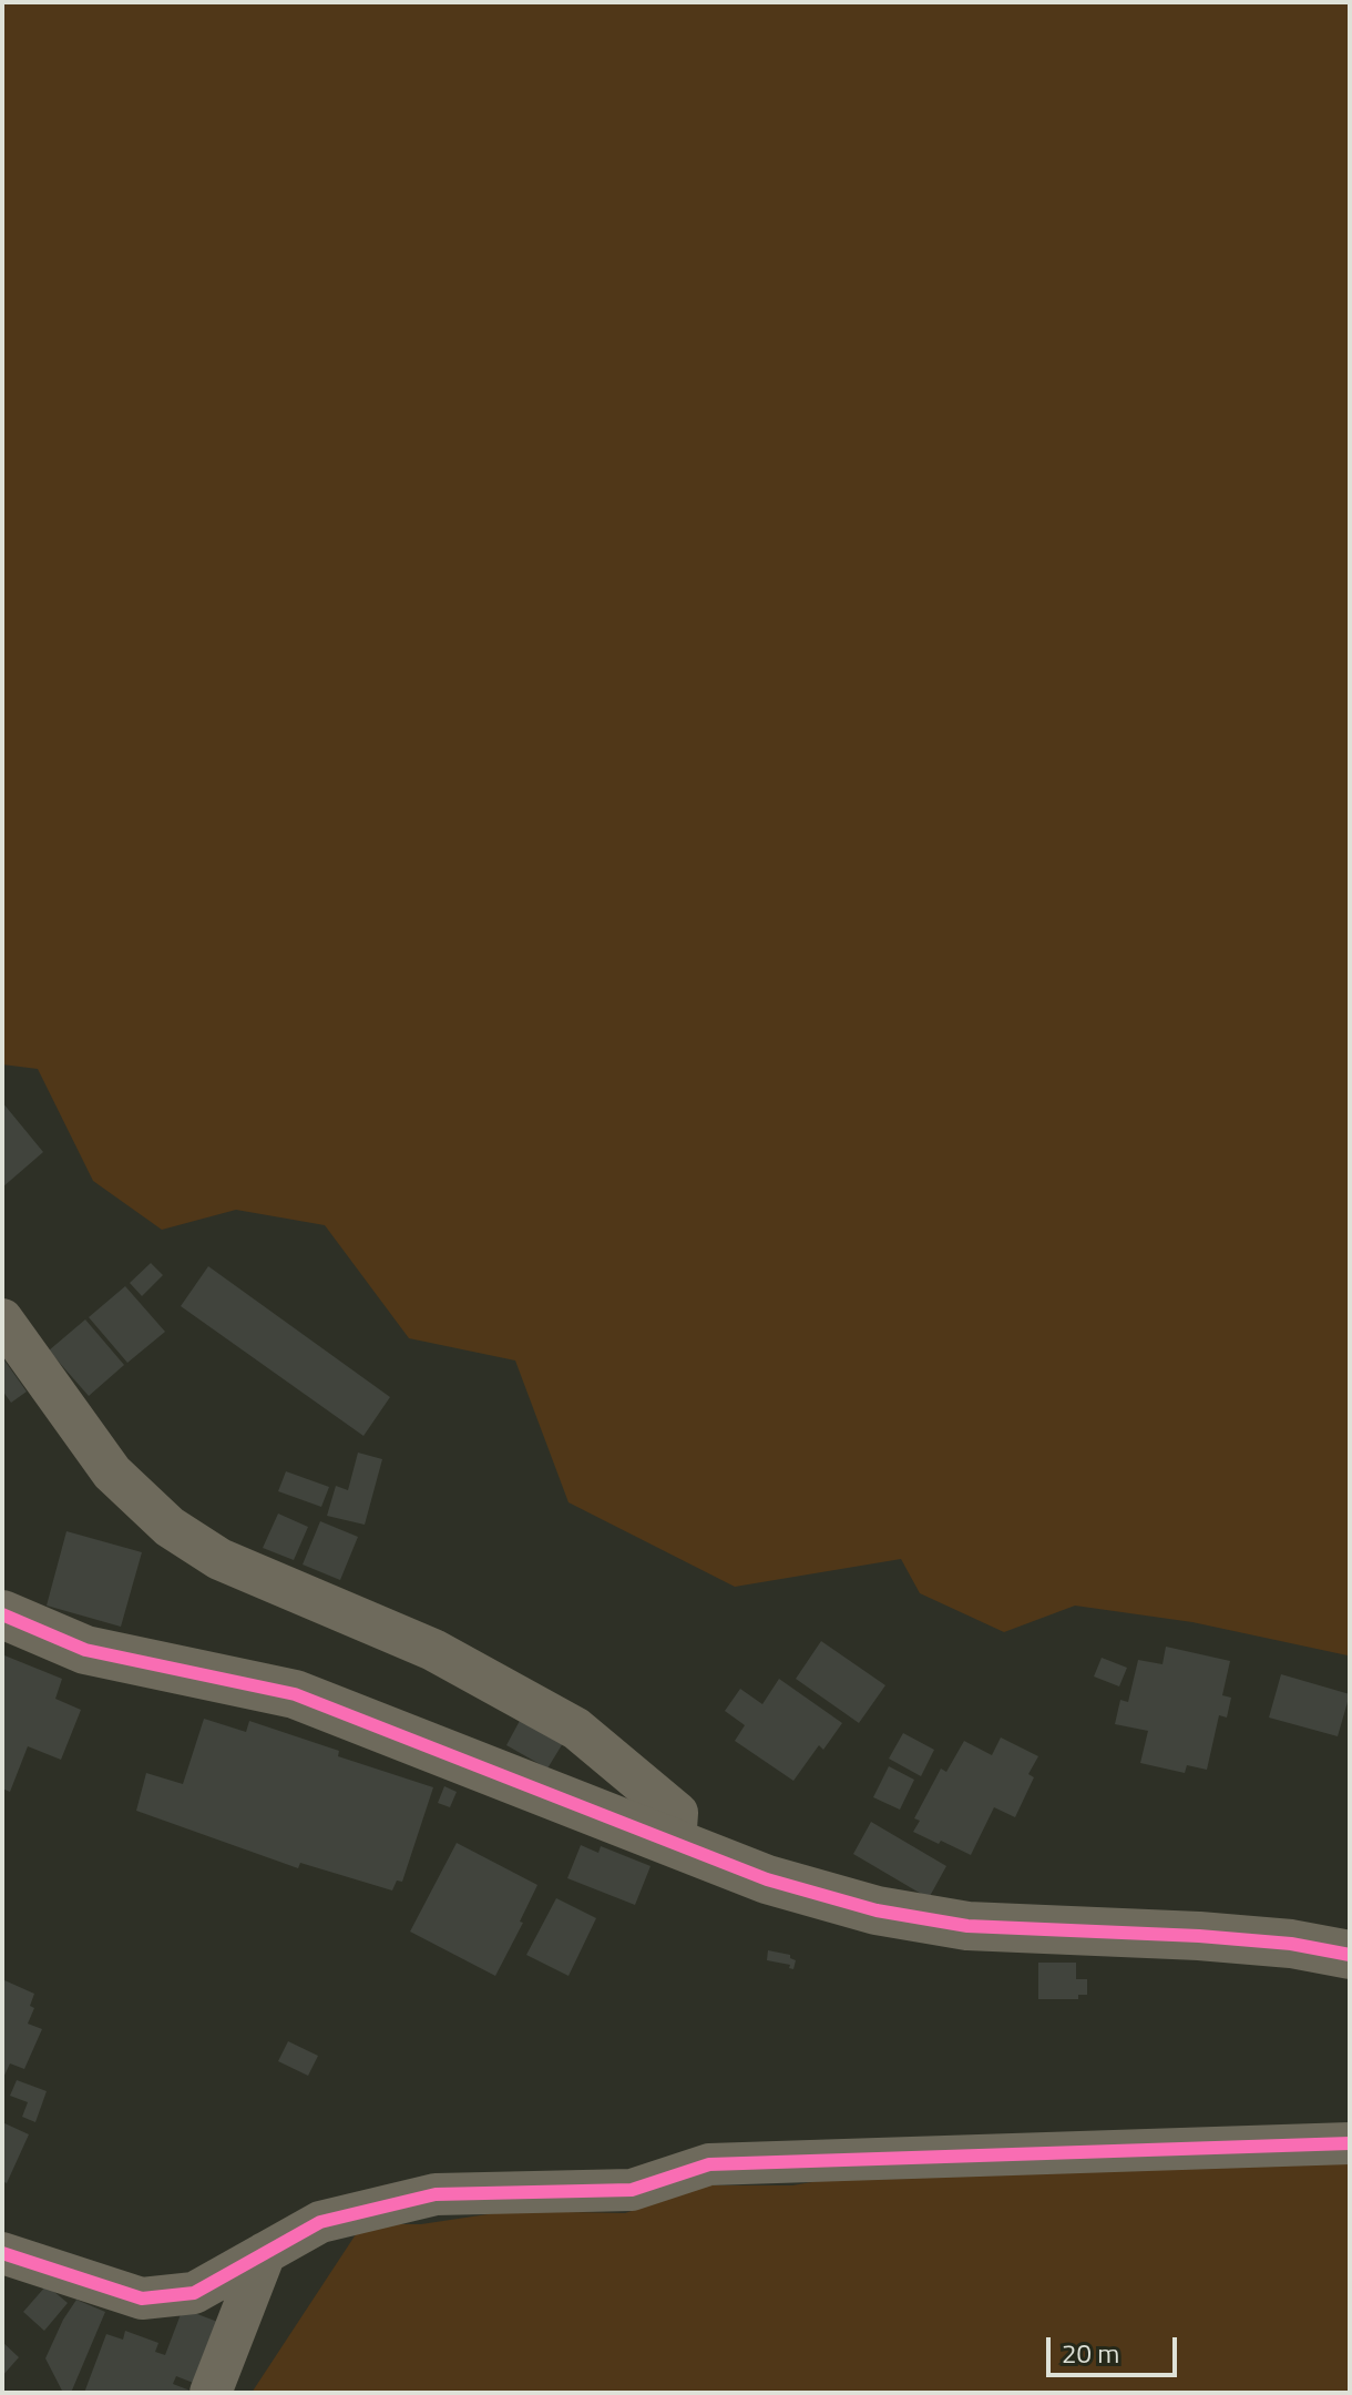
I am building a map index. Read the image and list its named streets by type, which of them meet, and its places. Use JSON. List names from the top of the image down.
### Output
{
  "scale_bar": "20 m"
}
